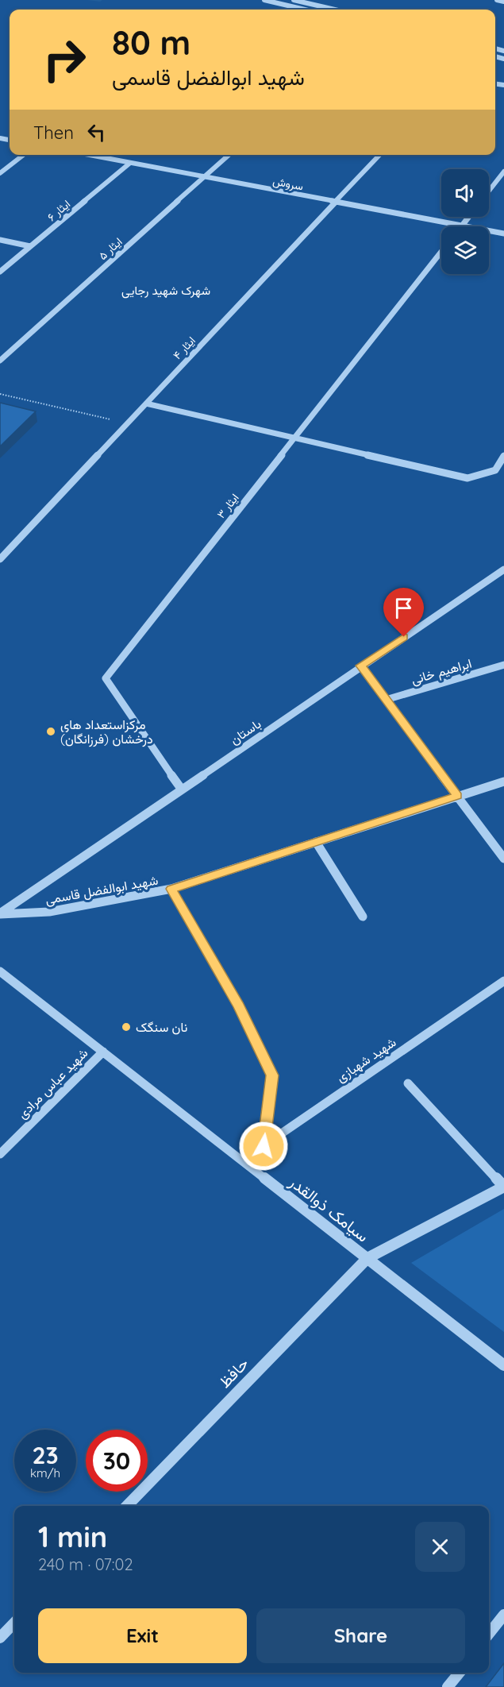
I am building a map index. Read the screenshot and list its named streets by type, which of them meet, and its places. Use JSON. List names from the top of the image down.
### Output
{
  "streets": {
    "street": [
      "سروش",
      "ایثار ۶",
      "ایثار ۵",
      "ایثار ۴",
      "ایثار ۳",
      "ابراهیم خانی",
      "باستان",
      "شهید ابوالفضل قاسمی",
      "شهید شهبازی",
      "شهید عباس مرادی",
      "سیامک ذوالقدر",
      "حافظ"
    ]
  },
  "crossings": [
    ["سروش", "ایثار ۶"],
    ["سروش", "ایثار ۵"],
    ["سروش", "ایثار ۴"],
    ["ایثار ۳", "باستان"],
    ["باستان", "شهید ابوالفضل قاسمی"],
    ["شهید شهبازی", "سیامک ذوالقدر"],
    ["شهید عباس مرادی", "سیامک ذوالقدر"],
    ["سیامک ذوالقدر", "حافظ"]
  ],
  "districts": ["شهرک شهید رجایی"],
  "places": ["مرکزاستعداد های درخشان (فرزانگان)", "نان سنگک"],
  "page": {
    "turn": ["80 m", "شهید ابوالفضل قاسمی"],
    "then": "Then",
    "speed": "23 km/h",
    "limit": "30",
    "heading": ["1 min", "240 m · 07:02"],
    "buttons": ["Exit", "Share"]
  }
}
